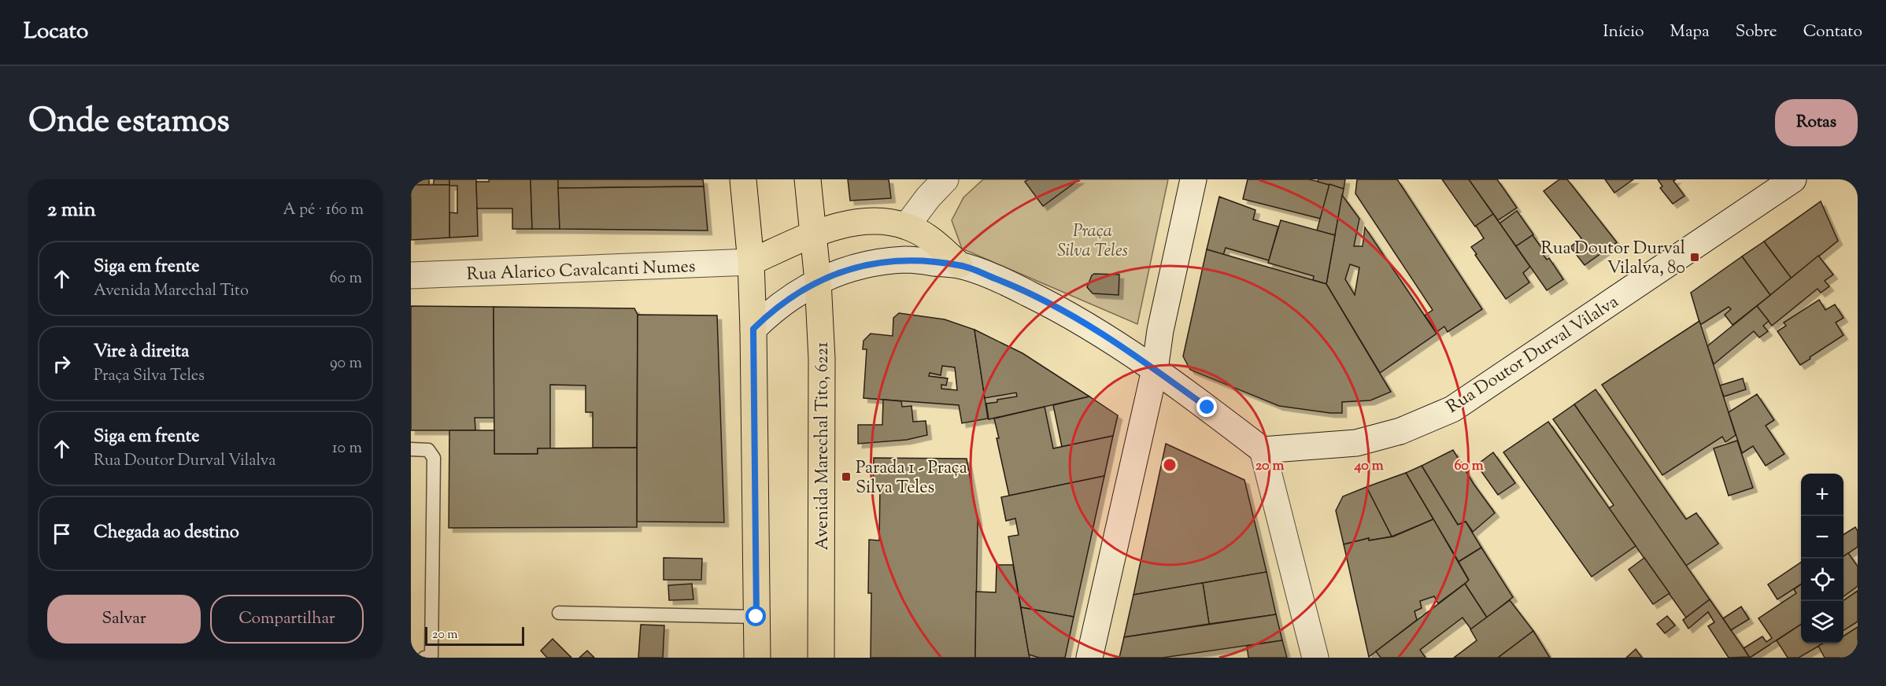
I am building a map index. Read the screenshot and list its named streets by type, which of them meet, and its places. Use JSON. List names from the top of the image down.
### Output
{
  "streets": {
    "main road": ["Rua Alarico Cavalcanti Numes", "Rua Doutor Durval Vilalva", "Avenida Marechal Tito, 6221"]
  },
  "parks": ["Praça Silva Teles"],
  "places": {
    "transit": ["Rua Doutor Durval Vilalva, 80", "Parada 1 - Praça Silva Teles"]
  },
  "scale_bar": "20 m",
  "page": {
    "header": "Locato",
    "nav": [
      "Início",
      "Mapa",
      "Sobre",
      "Contato"
    ],
    "title": "Onde estamos",
    "buttons": [
      "Rotas",
      ["Salvar", "Compartilhar"]
    ],
    "heading": ["2 min", "A pé · 160 m"],
    "list": [
      ["Siga em frente", "Avenida Marechal Tito", "60 m"],
      ["Vire à direita", "Praça Silva Teles", "90 m"],
      ["Siga em frente", "Rua Doutor Durval Vilalva", "10 m"],
      "Chegada ao destino"
    ],
    "map_buttons": ["+", "−"],
    "scale": "20 m"
  },
  "rings": ["20 m", "40 m", "60 m"]
}
